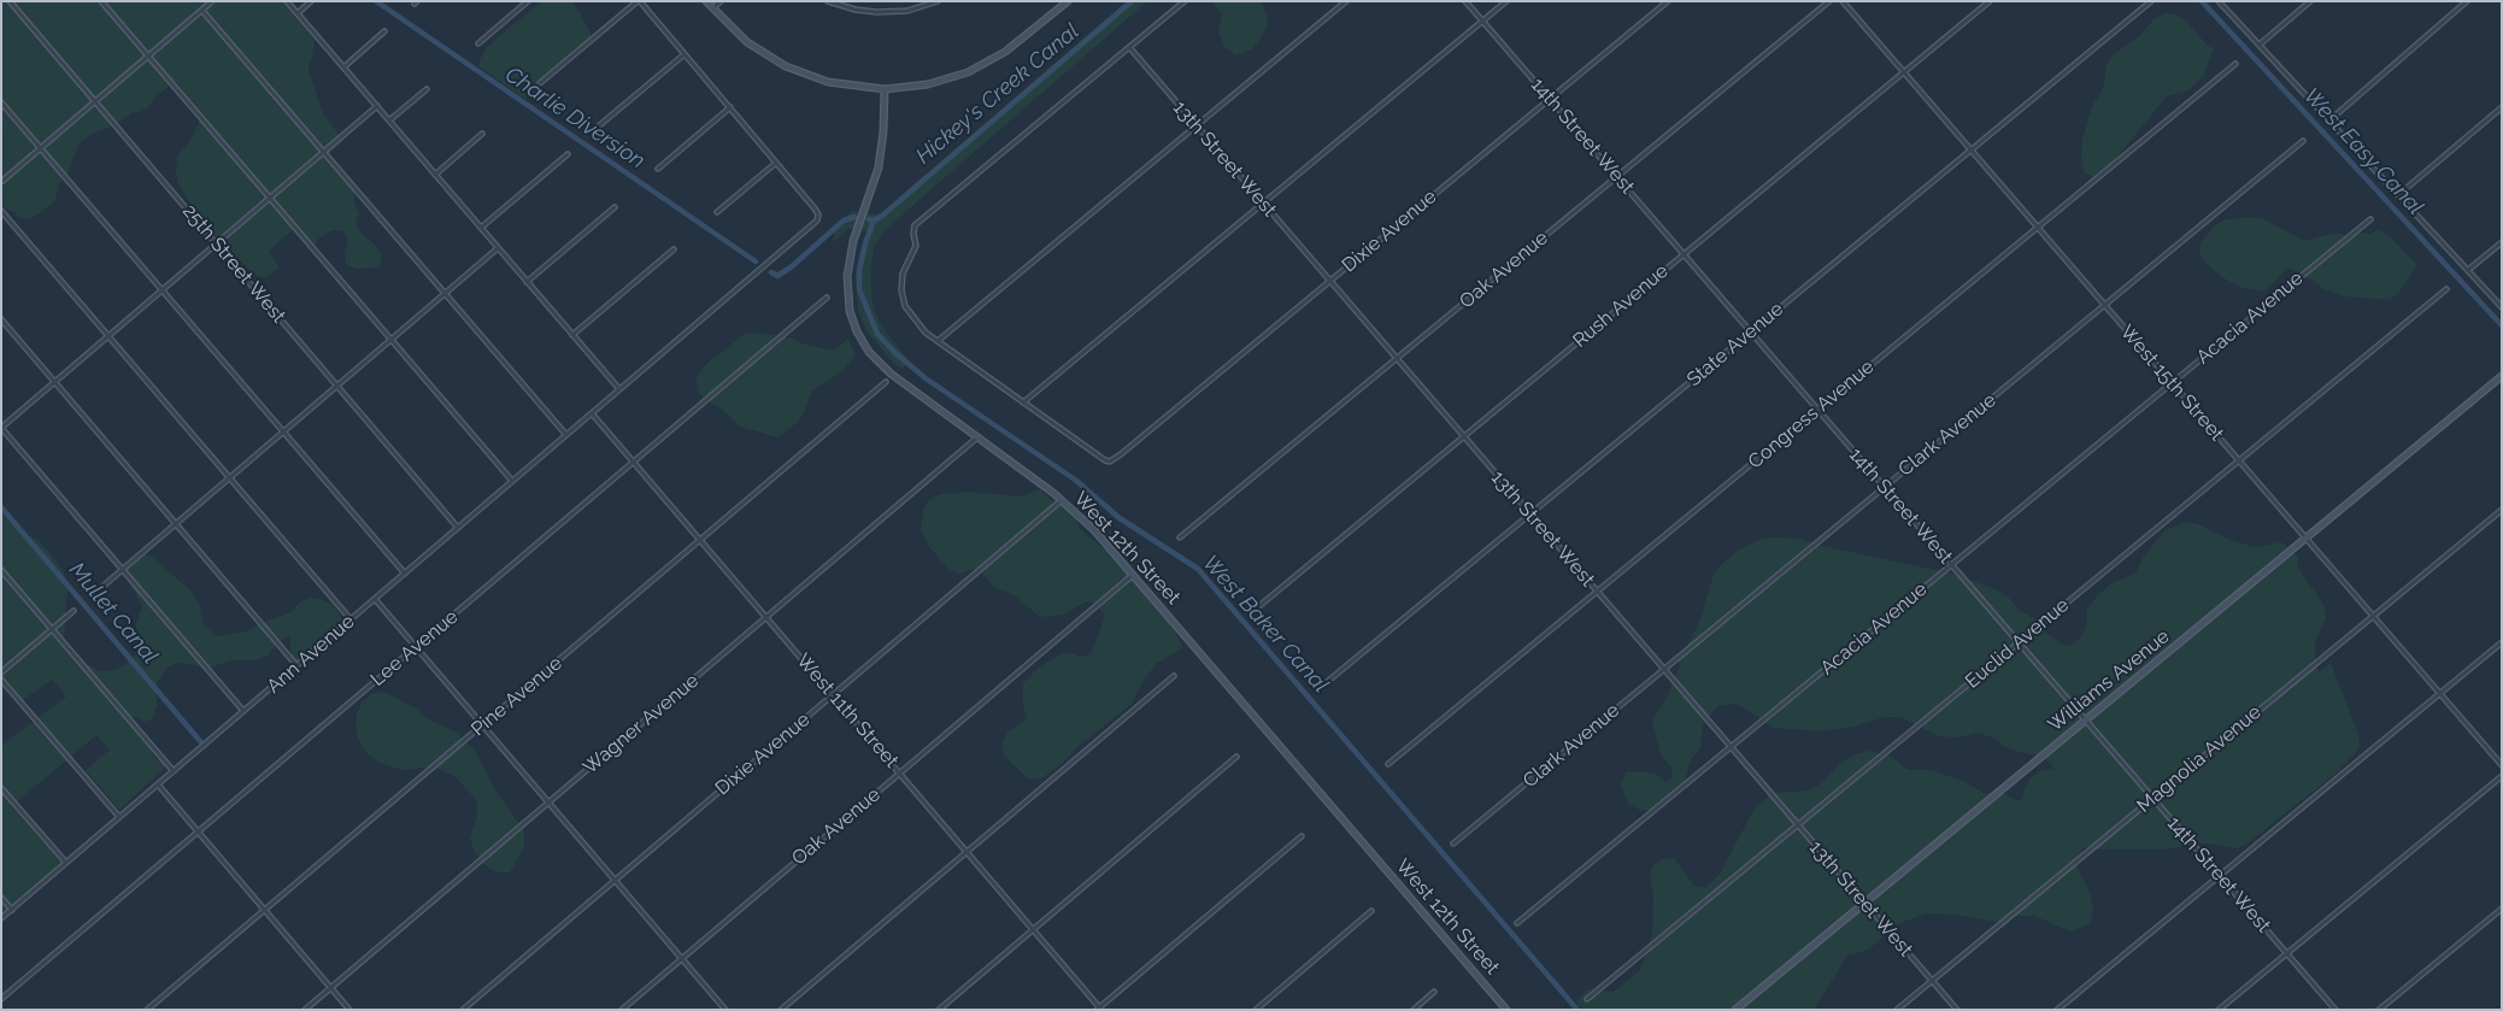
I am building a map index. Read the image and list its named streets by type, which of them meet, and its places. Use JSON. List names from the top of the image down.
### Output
{
  "streets": {
    "street": [
      "14th Street West",
      "13th Street West",
      "Dixie Avenue",
      "25th Street West",
      "Oak Avenue",
      "Rush Avenue",
      "Acacia Avenue",
      "State Avenue",
      "West 15th Street",
      "Congress Avenue",
      "Clark Avenue",
      "West 12th Street",
      "Euclid Avenue",
      "Lee Avenue",
      "Ann Avenue",
      "Williams Avenue",
      "Pine Avenue",
      "West 11th Street",
      "Wagner Avenue",
      "Magnolia Avenue"
    ]
  },
  "crossings": [
    ["14th Street West", "Dixie Avenue"],
    ["14th Street West", "Oak Avenue"],
    ["14th Street West", "Rush Avenue"],
    ["14th Street West", "Acacia Avenue"],
    ["14th Street West", "State Avenue"],
    ["14th Street West", "Congress Avenue"],
    ["14th Street West", "Clark Avenue"],
    ["14th Street West", "Euclid Avenue"],
    ["14th Street West", "Williams Avenue"],
    ["14th Street West", "Magnolia Avenue"],
    ["13th Street West", "Dixie Avenue"],
    ["13th Street West", "Oak Avenue"],
    ["13th Street West", "Rush Avenue"],
    ["13th Street West", "Acacia Avenue"],
    ["13th Street West", "State Avenue"],
    ["13th Street West", "Congress Avenue"],
    ["13th Street West", "Clark Avenue"],
    ["13th Street West", "Euclid Avenue"],
    ["13th Street West", "Williams Avenue"],
    ["13th Street West", "Magnolia Avenue"],
    ["Dixie Avenue", "West 12th Street"],
    ["Dixie Avenue", "West 11th Street"],
    ["25th Street West", "Ann Avenue"],
    ["Oak Avenue", "West 12th Street"],
    ["Oak Avenue", "West 11th Street"],
    ["Rush Avenue", "West 15th Street"],
    ["Acacia Avenue", "West 15th Street"],
    ["State Avenue", "West 15th Street"],
    ["West 15th Street", "Congress Avenue"],
    ["West 15th Street", "Clark Avenue"],
    ["West 15th Street", "Euclid Avenue"],
    ["West 15th Street", "Williams Avenue"],
    ["West 15th Street", "Magnolia Avenue"],
    ["West 12th Street", "Wagner Avenue"],
    ["Lee Avenue", "West 11th Street"],
    ["Ann Avenue", "West 11th Street"],
    ["Pine Avenue", "West 11th Street"],
    ["West 11th Street", "Wagner Avenue"]
  ],
  "water": [
    "Hickey's Creek Canal",
    "Charlie Diversion",
    "West Easy Canal",
    "Mullet Canal",
    "West Baker Canal"
  ]
}
